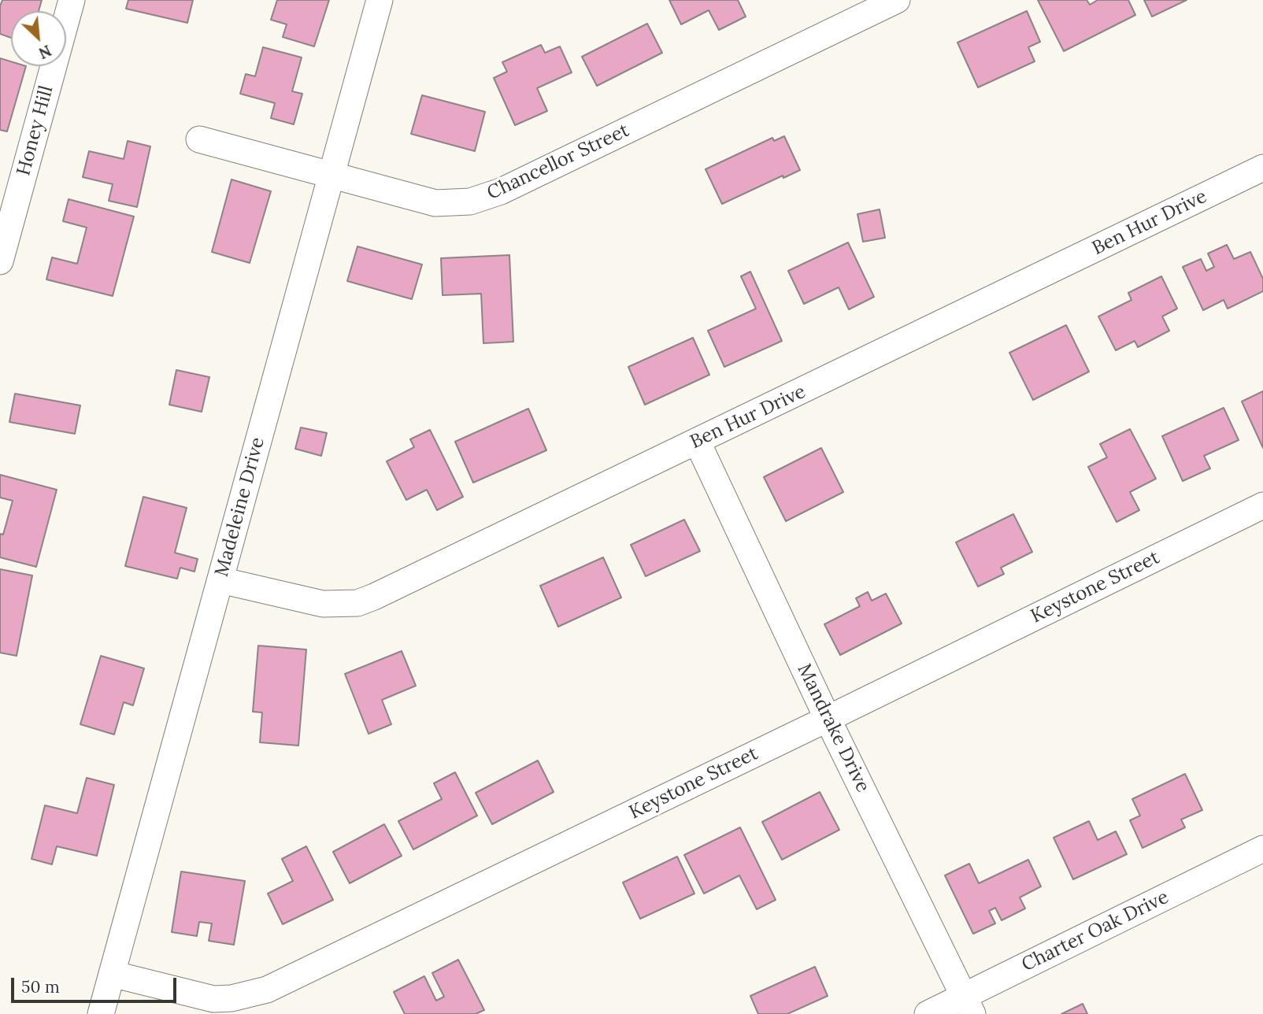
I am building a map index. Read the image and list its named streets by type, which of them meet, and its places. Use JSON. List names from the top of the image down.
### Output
{
  "streets": {
    "street": [
      "Honey Hill",
      "Chancellor Street",
      "Ben Hur Drive",
      "Madeleine Drive",
      "Keystone Street",
      "Mandrake Drive",
      "Charter Oak Drive"
    ]
  },
  "crossings": [
    ["Chancellor Street", "Madeleine Drive"],
    ["Ben Hur Drive", "Madeleine Drive"],
    ["Ben Hur Drive", "Mandrake Drive"],
    ["Madeleine Drive", "Keystone Street"],
    ["Keystone Street", "Mandrake Drive"],
    ["Mandrake Drive", "Charter Oak Drive"]
  ],
  "scale_bar": "50 m",
  "north": "bottom right"
}
